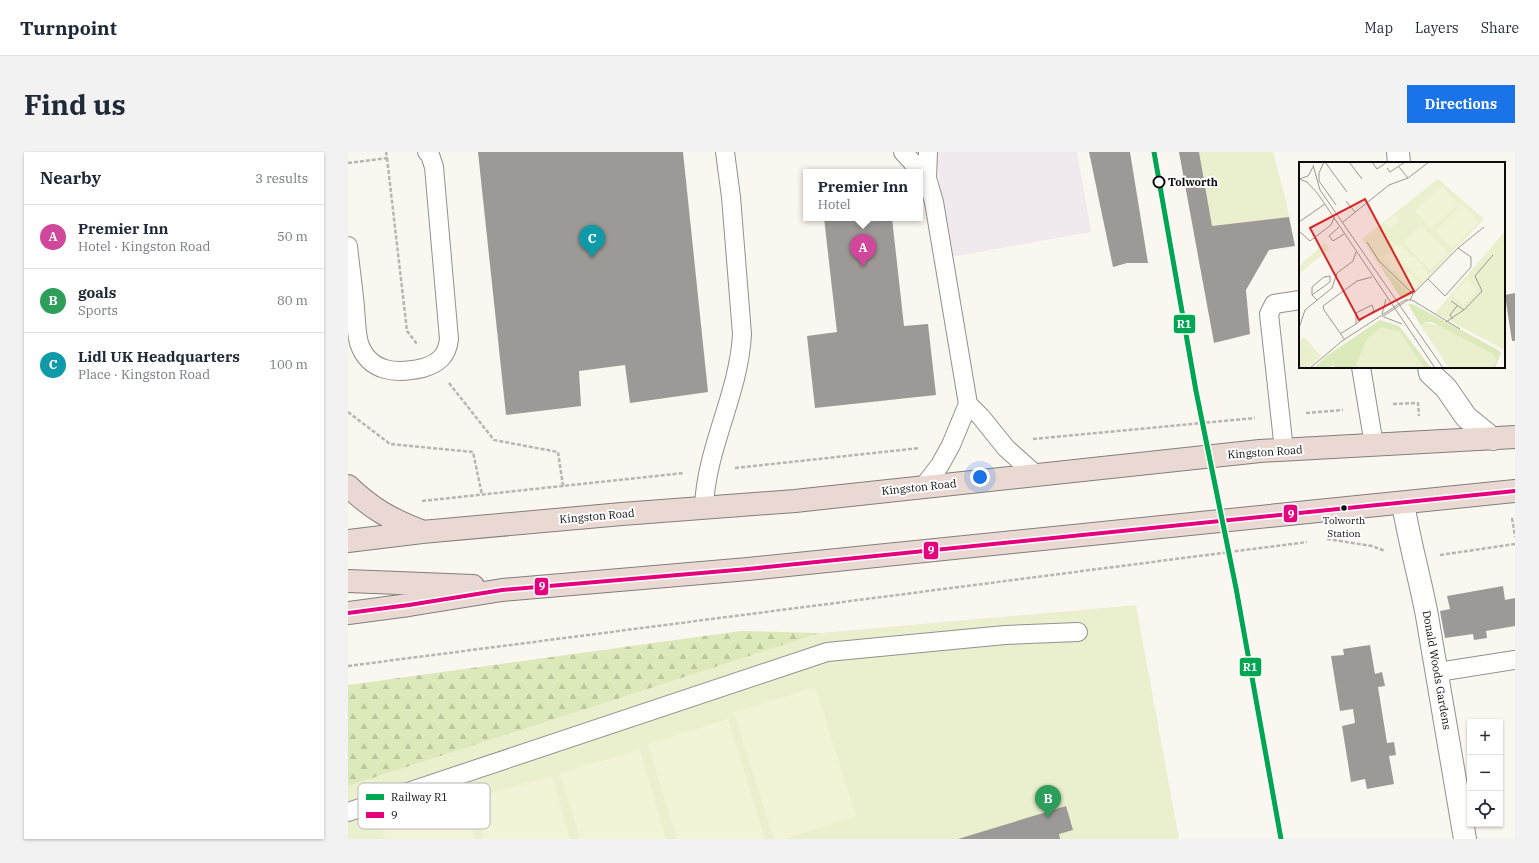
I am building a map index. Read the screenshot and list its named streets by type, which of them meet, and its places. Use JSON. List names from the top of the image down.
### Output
{
  "streets": {
    "highway": ["Kingston Road"],
    "street": ["Donald Woods Gardens"]
  },
  "places": ["Tolworth", "Tolworth Station"],
  "lines": ["rail line R1", "transit line 9"],
  "legend": ["Railway R1", "9"],
  "page": {
    "header": "Turnpoint",
    "nav": ["Map", "Layers", "Share"],
    "buttons": "Directions",
    "title": "Find us",
    "heading": ["Nearby", "3 results"],
    "popup": ["Premier Inn", "Hotel"],
    "list": [
      {
        "mark": "A",
        "name": "Premier Inn",
        "note": "Hotel · Kingston Road",
        "value": "50 m"
      },
      {
        "mark": "B",
        "name": "goals",
        "note": "Sports",
        "value": "80 m"
      },
      {
        "mark": "C",
        "name": "Lidl UK Headquarters",
        "note": "Place · Kingston Road",
        "value": "100 m"
      }
    ],
    "pins": ["C", "A", "B"],
    "map_buttons": ["+", "−"]
  }
}
